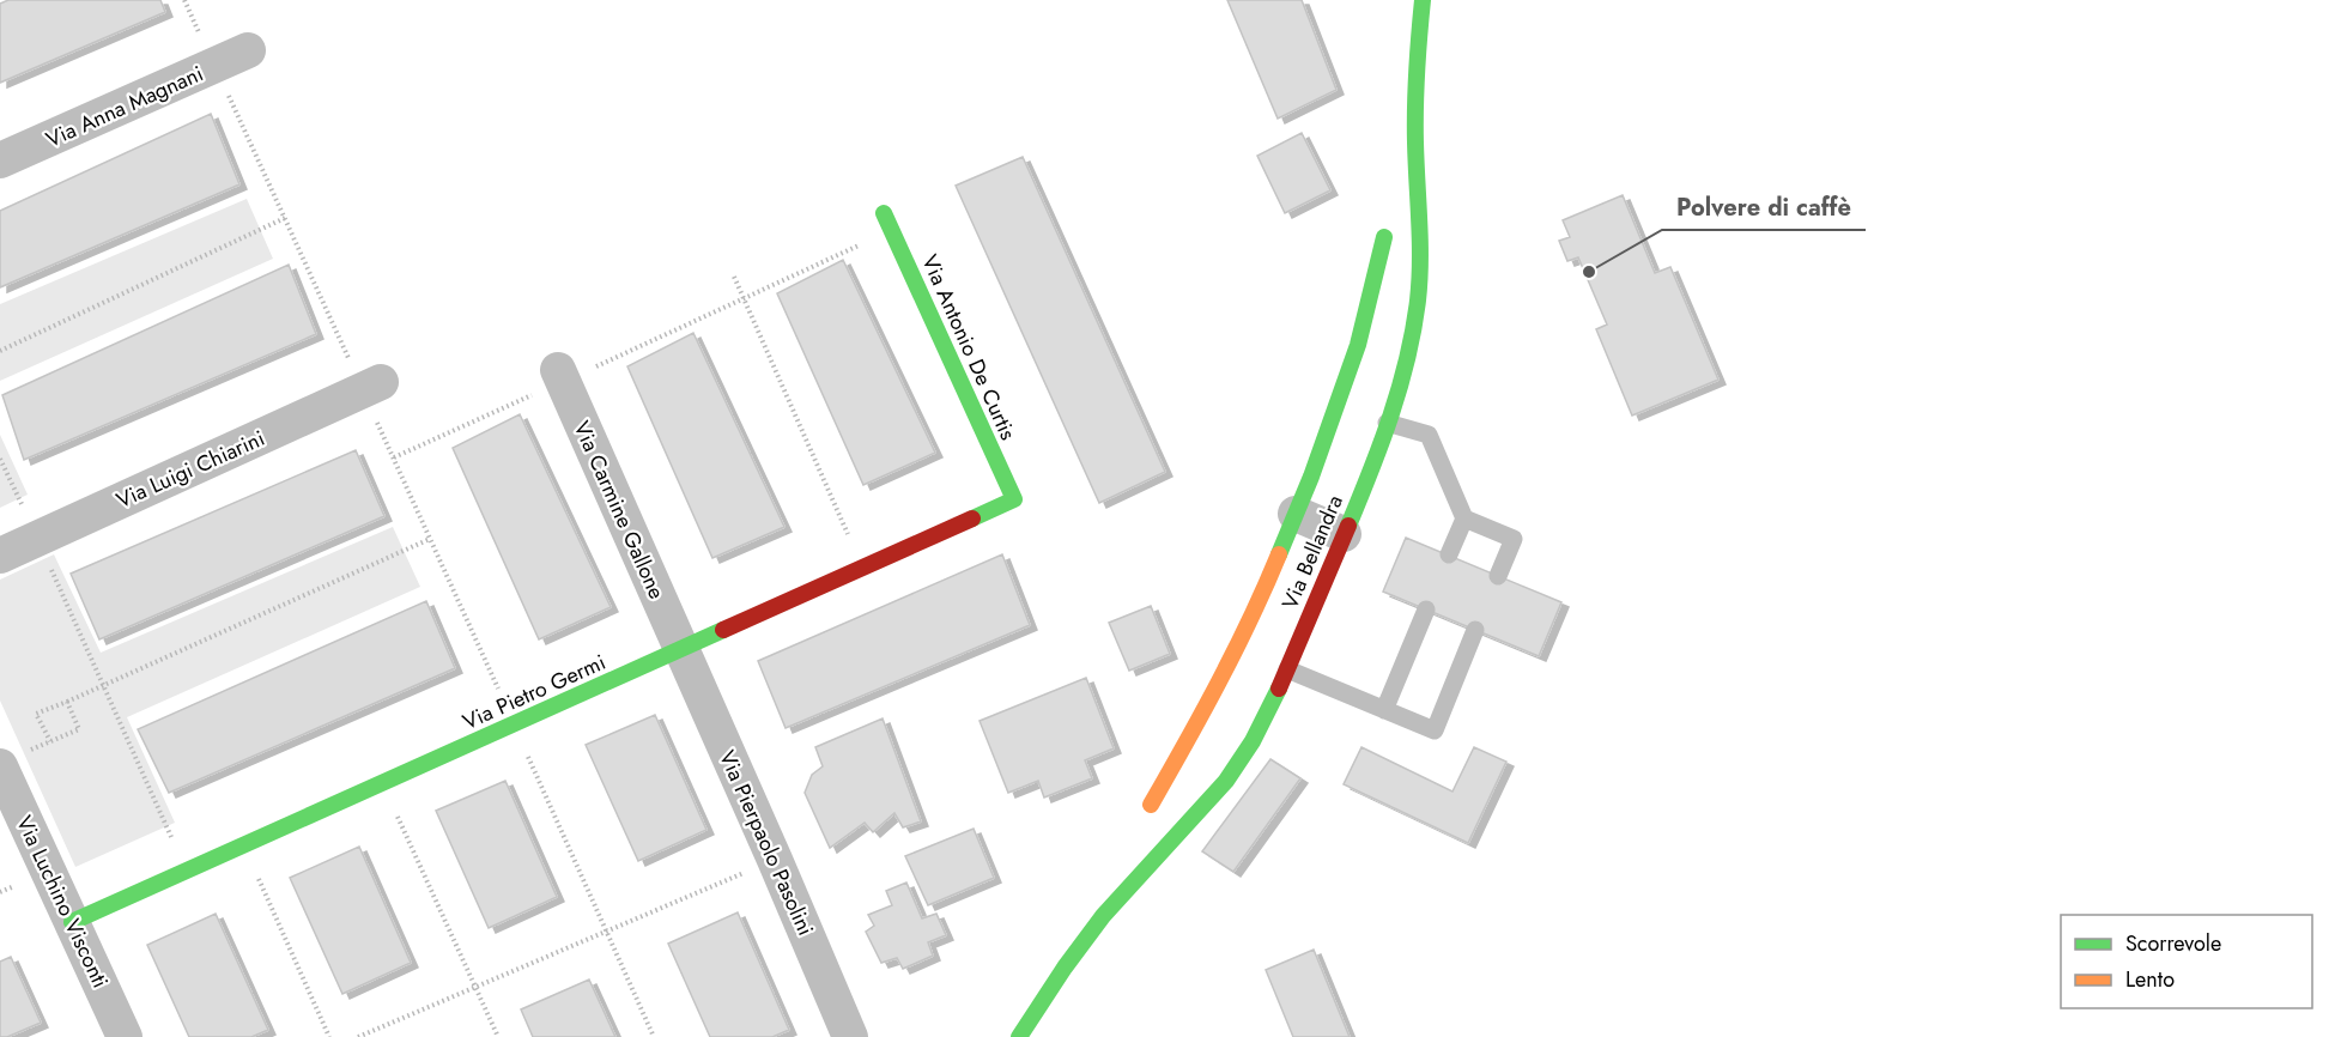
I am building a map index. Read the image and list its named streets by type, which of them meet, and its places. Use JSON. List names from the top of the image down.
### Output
{
  "streets": {
    "street": [
      "Via Anna Magnani",
      "Via Antonio De Curtis",
      "Via Luigi Chiarini",
      "Via Carmine Gallone",
      "Via Bellandra",
      "Via Pietro Germi",
      "Via Pierpaolo Pasolini",
      "Via Luchino Visconti"
    ]
  },
  "crossings": [
    ["Via Antonio De Curtis", "Via Pietro Germi"],
    ["Via Carmine Gallone", "Via Pietro Germi"],
    ["Via Carmine Gallone", "Via Pierpaolo Pasolini"],
    ["Via Pietro Germi", "Via Pierpaolo Pasolini"],
    ["Via Pietro Germi", "Via Luchino Visconti"]
  ],
  "places": ["Polvere di caffè"],
  "legend": ["Scorrevole", "Lento"]
}
